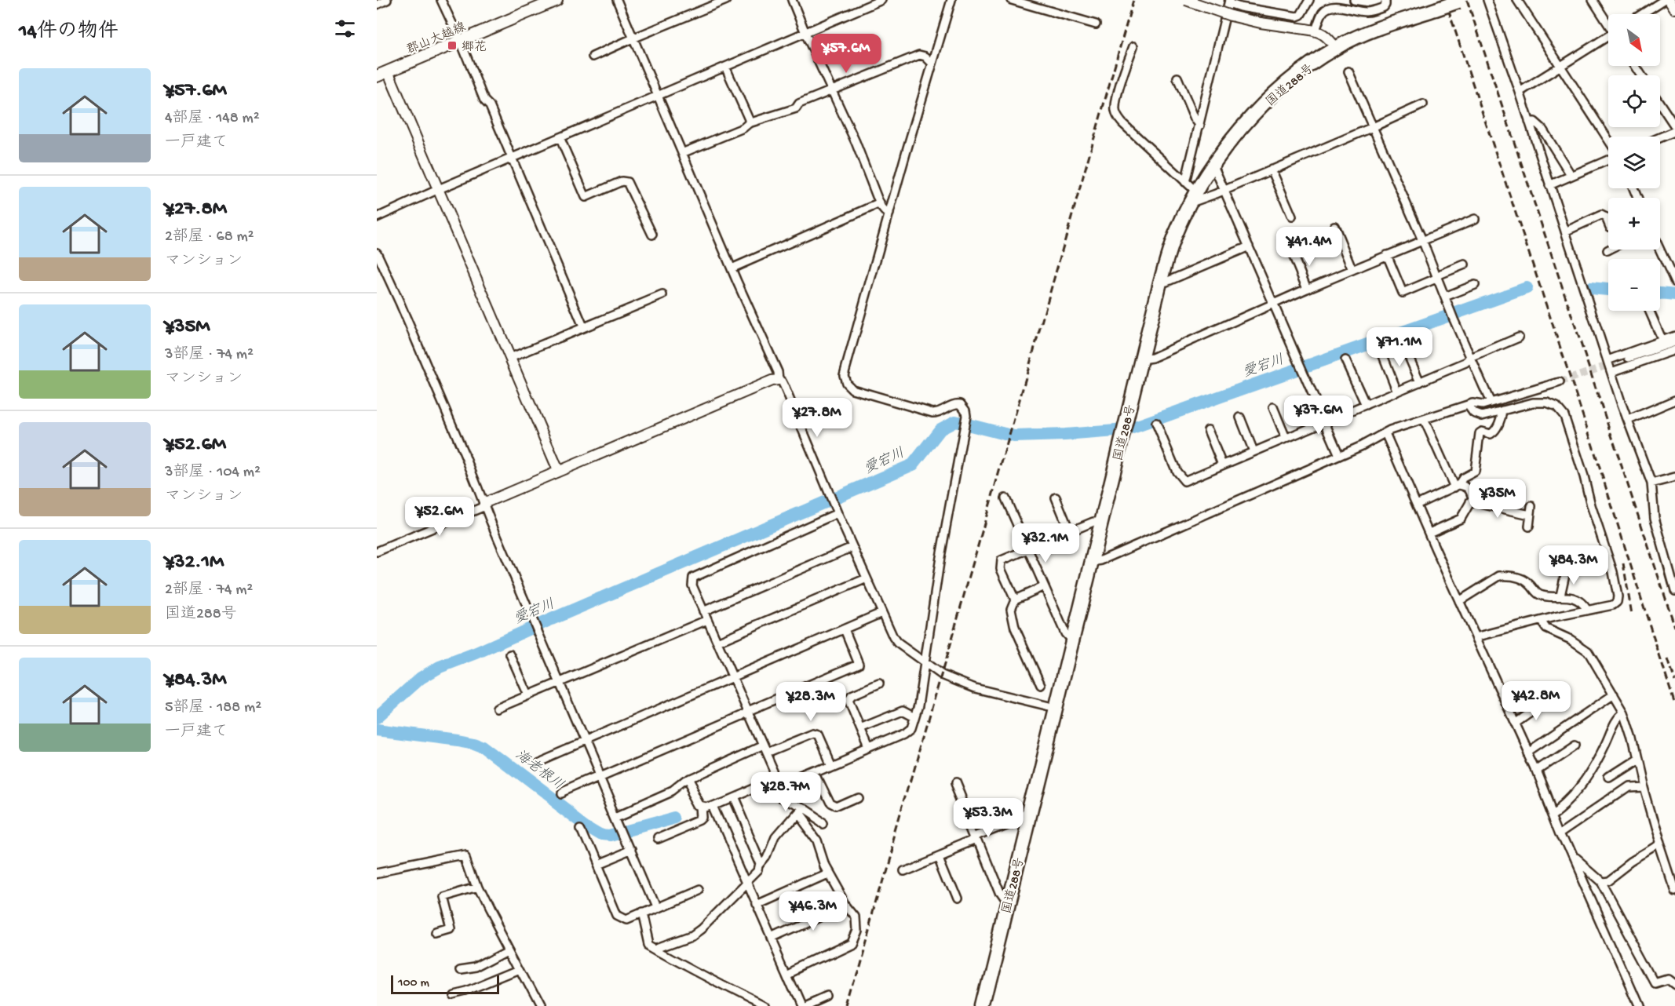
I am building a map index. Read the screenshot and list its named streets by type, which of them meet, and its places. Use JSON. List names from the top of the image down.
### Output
{
  "streets": {
    "highway": ["国道288号"],
    "main road": ["郡山大越線"]
  },
  "water": ["愛宕川", "海老根川"],
  "places": {
    "transit": ["郷花"]
  },
  "scale_bar": "100 m",
  "north": "bottom right",
  "page": {
    "heading": "14件の物件",
    "map_buttons": ["+", "−"],
    "price": [
      "¥57.6M",
      "¥41.4M",
      "¥71.1M",
      "¥37.6M",
      "¥27.8M",
      "¥35M",
      "¥52.6M",
      "¥32.1M",
      "¥84.3M",
      "¥42.8M",
      "¥28.3M",
      "¥28.7M",
      "¥53.3M",
      "¥46.3M"
    ],
    "list": [
      {
        "name": "¥57.6M",
        "note": "4部屋 · 148 m² · 一戸建て"
      },
      {
        "name": "¥27.8M",
        "note": "2部屋 · 68 m² · マンション"
      },
      {
        "name": "¥35M",
        "note": "3部屋 · 74 m² · マンション"
      },
      {
        "name": "¥52.6M",
        "note": "3部屋 · 104 m² · マンション"
      },
      {
        "name": "¥32.1M",
        "note": "2部屋 · 74 m² · 国道288号"
      },
      {
        "name": "¥84.3M",
        "note": "5部屋 · 188 m² · 一戸建て"
      }
    ],
    "scale": "100 m"
  }
}
